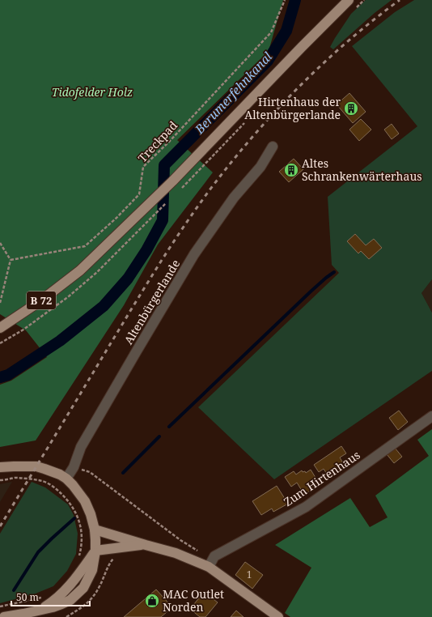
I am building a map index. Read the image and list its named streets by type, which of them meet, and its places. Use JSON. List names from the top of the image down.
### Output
{
  "streets": {
    "main road": ["B 72"],
    "street": ["Altenbürgerlande", "Zum Hirtenhaus"],
    "path": ["Treckpad"]
  },
  "water": ["Berumerfehnkanal"],
  "parks": ["Tidofelder Holz"],
  "places": {
    "building": ["Hirtenhaus der Altenbürgerlande", "Altes Schrankenwärterhaus"],
    "shop": ["MAC Outlet Norden"]
  },
  "house_numbers": ["1"],
  "scale_bar": "50 m"
}
